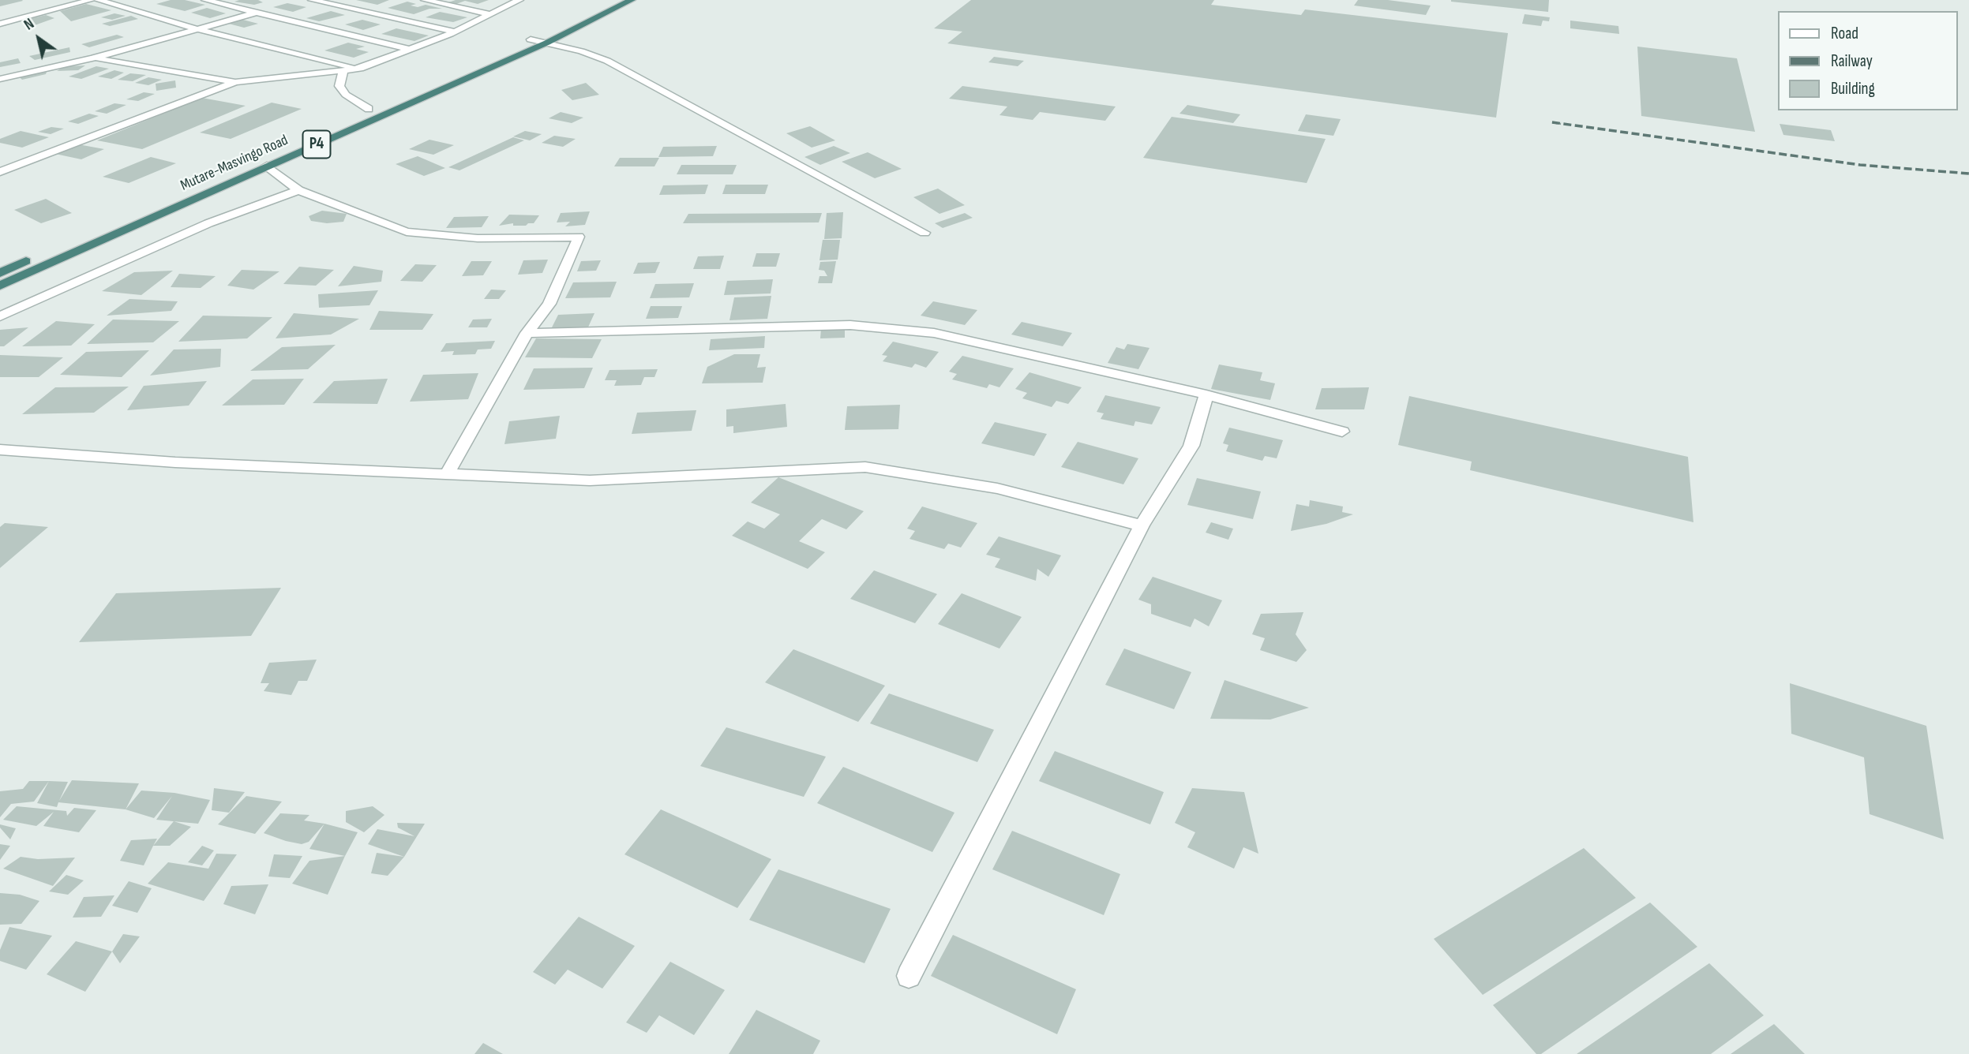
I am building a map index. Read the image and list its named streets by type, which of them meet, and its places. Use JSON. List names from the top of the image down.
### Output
{
  "streets": {
    "highway": ["P4", "Mutare-Masvingo Road"]
  },
  "legend": ["Road", "Railway", "Building"],
  "north": "top left"
}
